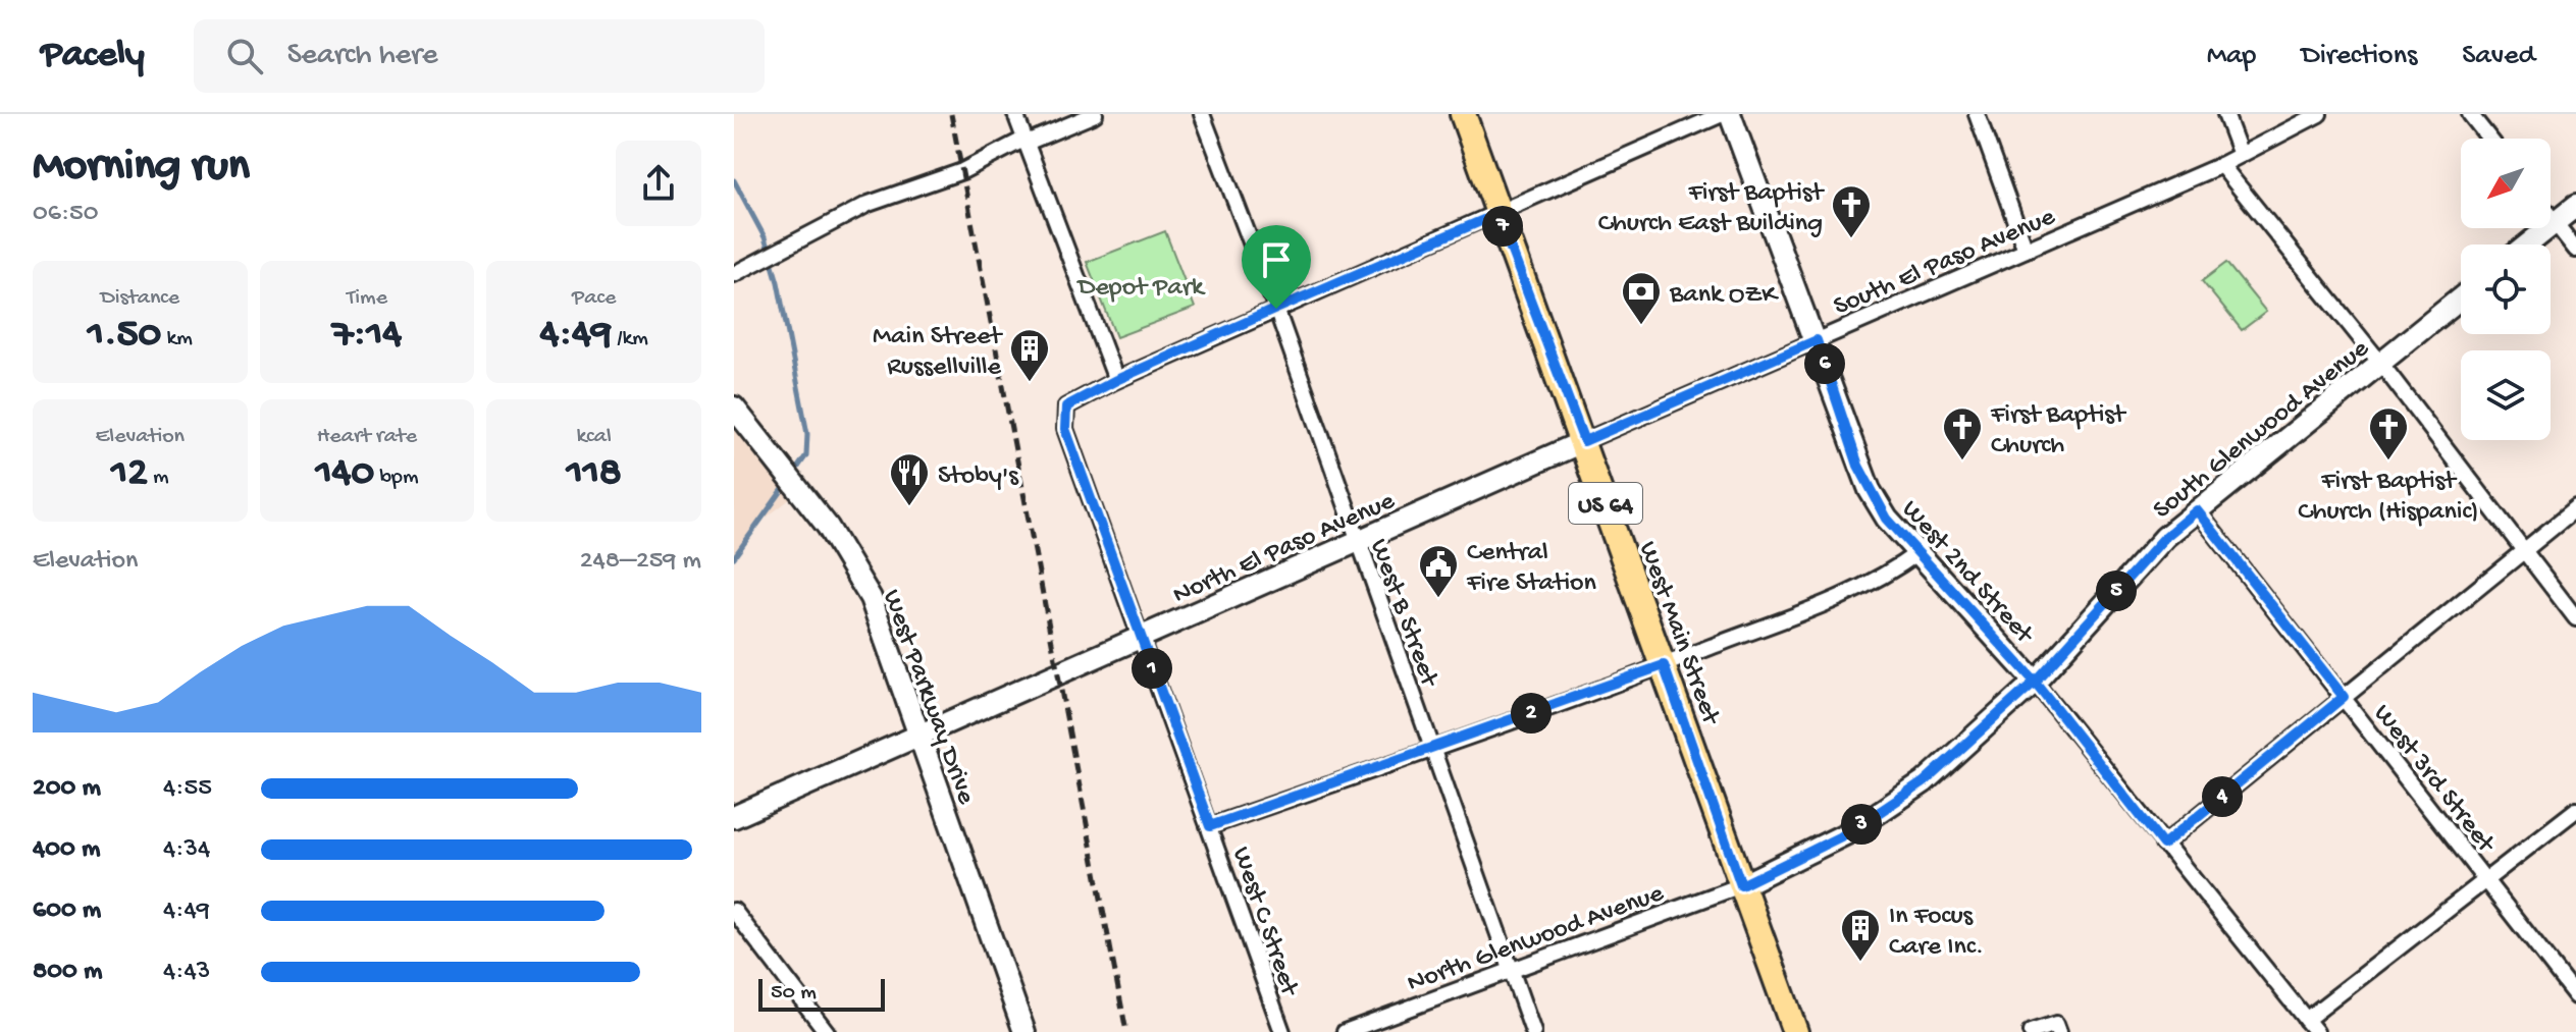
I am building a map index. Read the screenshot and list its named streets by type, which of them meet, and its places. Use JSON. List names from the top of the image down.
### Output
{
  "streets": {
    "main road": ["US 64", "West Main Street"],
    "street": [
      "South El Paso Avenue",
      "South Glenwood Avenue",
      "North El Paso Avenue",
      "West 2nd Street",
      "West B Street",
      "West Parkway Drive",
      "West 3rd Street",
      "West C Street",
      "North Glenwood Avenue"
    ]
  },
  "crossings": [
    ["South El Paso Avenue", "North El Paso Avenue"],
    ["South El Paso Avenue", "West 2nd Street"],
    ["South El Paso Avenue", "West Main Street"],
    ["South Glenwood Avenue", "West 2nd Street"],
    ["South Glenwood Avenue", "West Main Street"],
    ["South Glenwood Avenue", "West 3rd Street"],
    ["South Glenwood Avenue", "North Glenwood Avenue"],
    ["North El Paso Avenue", "West B Street"],
    ["North El Paso Avenue", "West Main Street"],
    ["North El Paso Avenue", "West Parkway Drive"],
    ["North El Paso Avenue", "West C Street"],
    ["West B Street", "North Glenwood Avenue"],
    ["West Main Street", "North Glenwood Avenue"]
  ],
  "parks": ["Depot Park"],
  "places": {
    "church": ["First Baptist Church East Building", "First Baptist Church", "First Baptist Church (Hispanic)"],
    "bank": ["Bank OZK"],
    "building": ["Main Street Russellville", "In Focus Care Inc."],
    "restaurant": ["Stoby's"],
    "public building": ["Central Fire Station"]
  },
  "scale_bar": "50 m",
  "north": "bottom left",
  "page": {
    "header": "Pacely",
    "search": "Search here",
    "nav": ["Map", "Directions", "Saved"],
    "heading": ["Morning run", "06:50"],
    "pins": [
      "7",
      "6",
      "5",
      "1",
      "2",
      "4",
      "3"
    ],
    "stats": [
      ["Distance", "1.50 km"],
      ["Time", "7:14"],
      ["Pace", "4:49 /km"],
      ["Elevation", "12 m"],
      ["Heart rate", "140 bpm"],
      ["kcal", "118"]
    ],
    "chart": ["Elevation", "248–259 m"],
    "list": [
      {
        "name": "200 m",
        "note": "4:55"
      },
      {
        "name": "400 m",
        "note": "4:34"
      },
      {
        "name": "600 m",
        "note": "4:49"
      },
      {
        "name": "800 m",
        "note": "4:43"
      }
    ],
    "scale": "50 m"
  }
}
